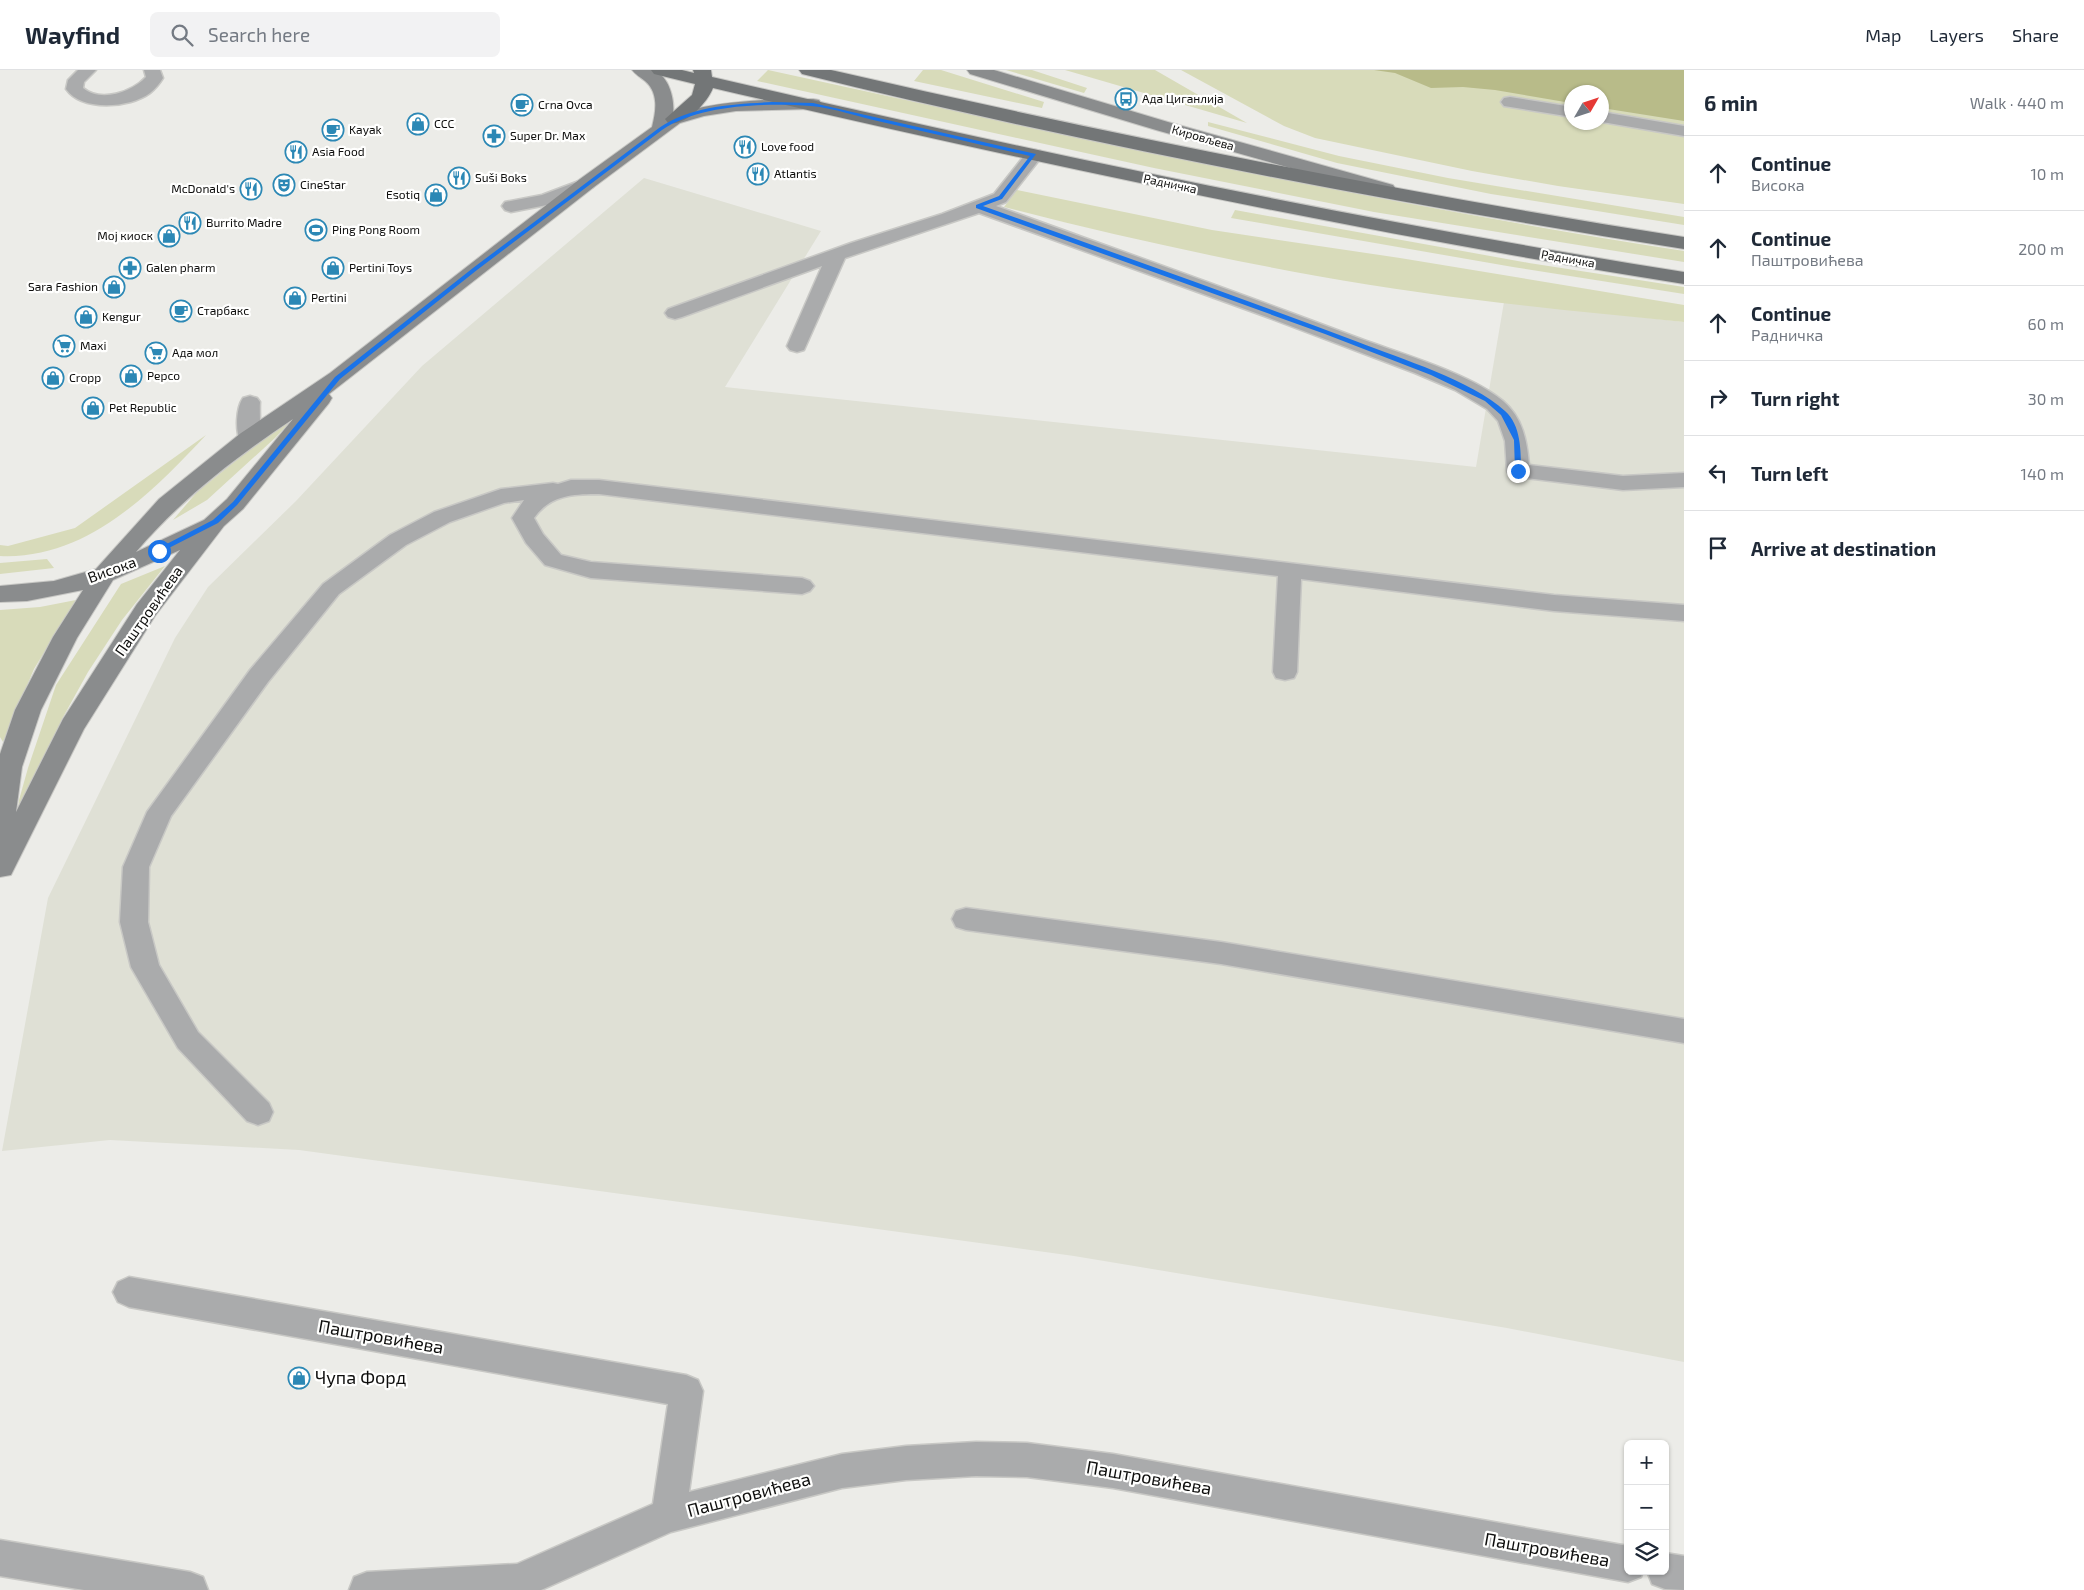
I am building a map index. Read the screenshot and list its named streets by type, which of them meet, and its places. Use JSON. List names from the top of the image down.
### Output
{
  "streets": {
    "main road": [
      "Кировљева",
      "Радничка",
      "Висока",
      "Паштровићева"
    ]
  },
  "crossings": [
    ["Радничка", "Паштровићева"],
    ["Висока", "Паштровићева"]
  ],
  "places": {
    "bus stop": ["Ада Циганлија"],
    "cafe": ["Crna Ovca", "Kayak", "Старбакс"],
    "shop": [
      "CCC",
      "Esotiq",
      "Мој киоск",
      "Pertini Toys",
      "Sara Fashion",
      "Pertini",
      "Kengur",
      "Pepco",
      "Cropp",
      "Pet Republic",
      "Чупа Форд"
    ],
    "pharmacy": ["Super Dr. Max", "Galen pharm"],
    "restaurant": [
      "Love food",
      "Asia Food",
      "Atlantis",
      "Suši Boks",
      "McDonald's",
      "Burrito Madre"
    ],
    "theatre": ["CineStar"],
    "sports": ["Ping Pong Room"],
    "supermarket": ["Maxi", "Ада мол"]
  },
  "north": "top right",
  "page": {
    "header": "Wayfind",
    "search": "Search here",
    "nav": ["Map", "Layers", "Share"],
    "heading": ["6 min", "Walk · 440 m"],
    "list": [
      ["Continue", "Висока", "10 m"],
      ["Continue", "Паштровићева", "200 m"],
      ["Continue", "Радничка", "60 m"],
      ["Turn right", "30 m"],
      ["Turn left", "140 m"],
      "Arrive at destination"
    ],
    "map_buttons": ["+", "−"]
  }
}
